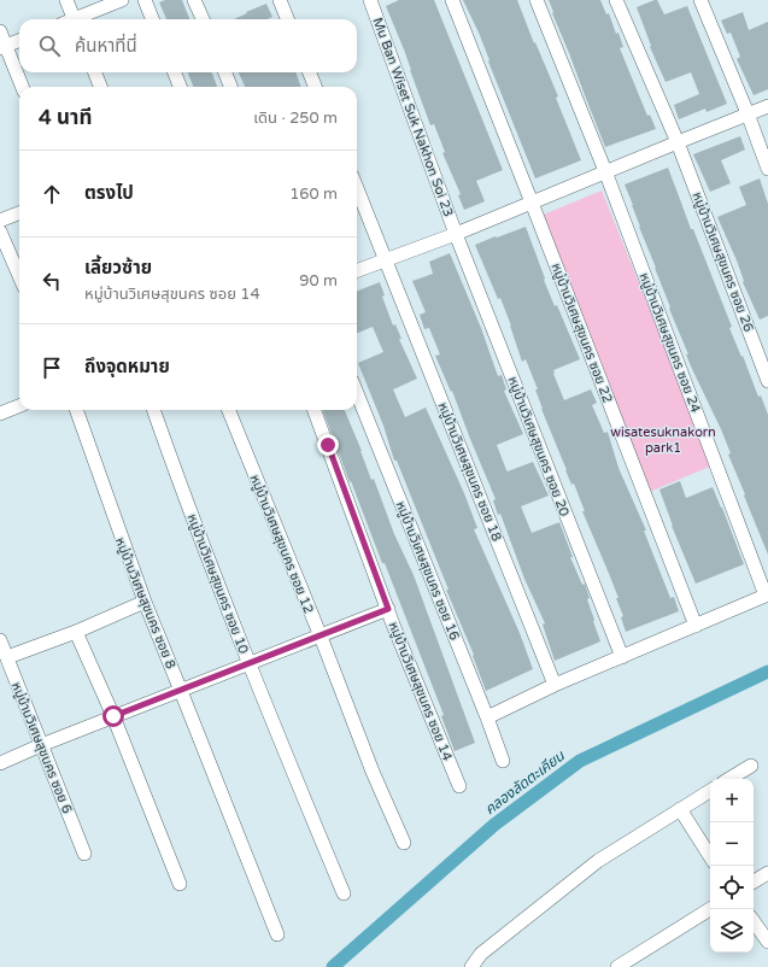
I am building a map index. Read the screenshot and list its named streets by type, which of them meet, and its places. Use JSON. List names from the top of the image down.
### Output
{
  "streets": {
    "street": [
      "Mu Ban Wiset Suk Nakhon Soi 23",
      "หมู่บ้านวิเศษสุขนคร ซอย 26",
      "หมู่บ้านวิเศษสุขนคร ซอย 22",
      "หมู่บ้านวิเศษสุขนคร ซอย 24",
      "หมู่บ้านวิเศษสุขนคร ซอย 20",
      "หมู่บ้านวิเศษสุขนคร ซอย 18",
      "หมู่บ้านวิเศษสุขนคร ซอย 12",
      "หมู่บ้านวิเศษสุขนคร ซอย 16",
      "หมู่บ้านวิเศษสุขนคร ซอย 10",
      "หมู่บ้านวิเศษสุขนคร ซอย 8",
      "หมู่บ้านวิเศษสุขนคร ซอย 14",
      "หมู่บ้านวิเศษสุขนคร ซอย 6"
    ]
  },
  "crossings": [
    ["Mu Ban Wiset Suk Nakhon Soi 23", "หมู่บ้านวิเศษสุขนคร ซอย 20"]
  ],
  "water": ["คลองลัดตะเคียน"],
  "parks": ["wisatesuknakorn park1"],
  "page": {
    "search": "ค้นหาที่นี่",
    "heading": ["4 นาที", "เดิน · 250 m"],
    "list": [
      ["ตรงไป", "160 m"],
      ["เลี้ยวซ้าย", "หมู่บ้านวิเศษสุขนคร ซอย 14", "90 m"],
      "ถึงจุดหมาย"
    ],
    "map_buttons": ["+", "−"]
  }
}
